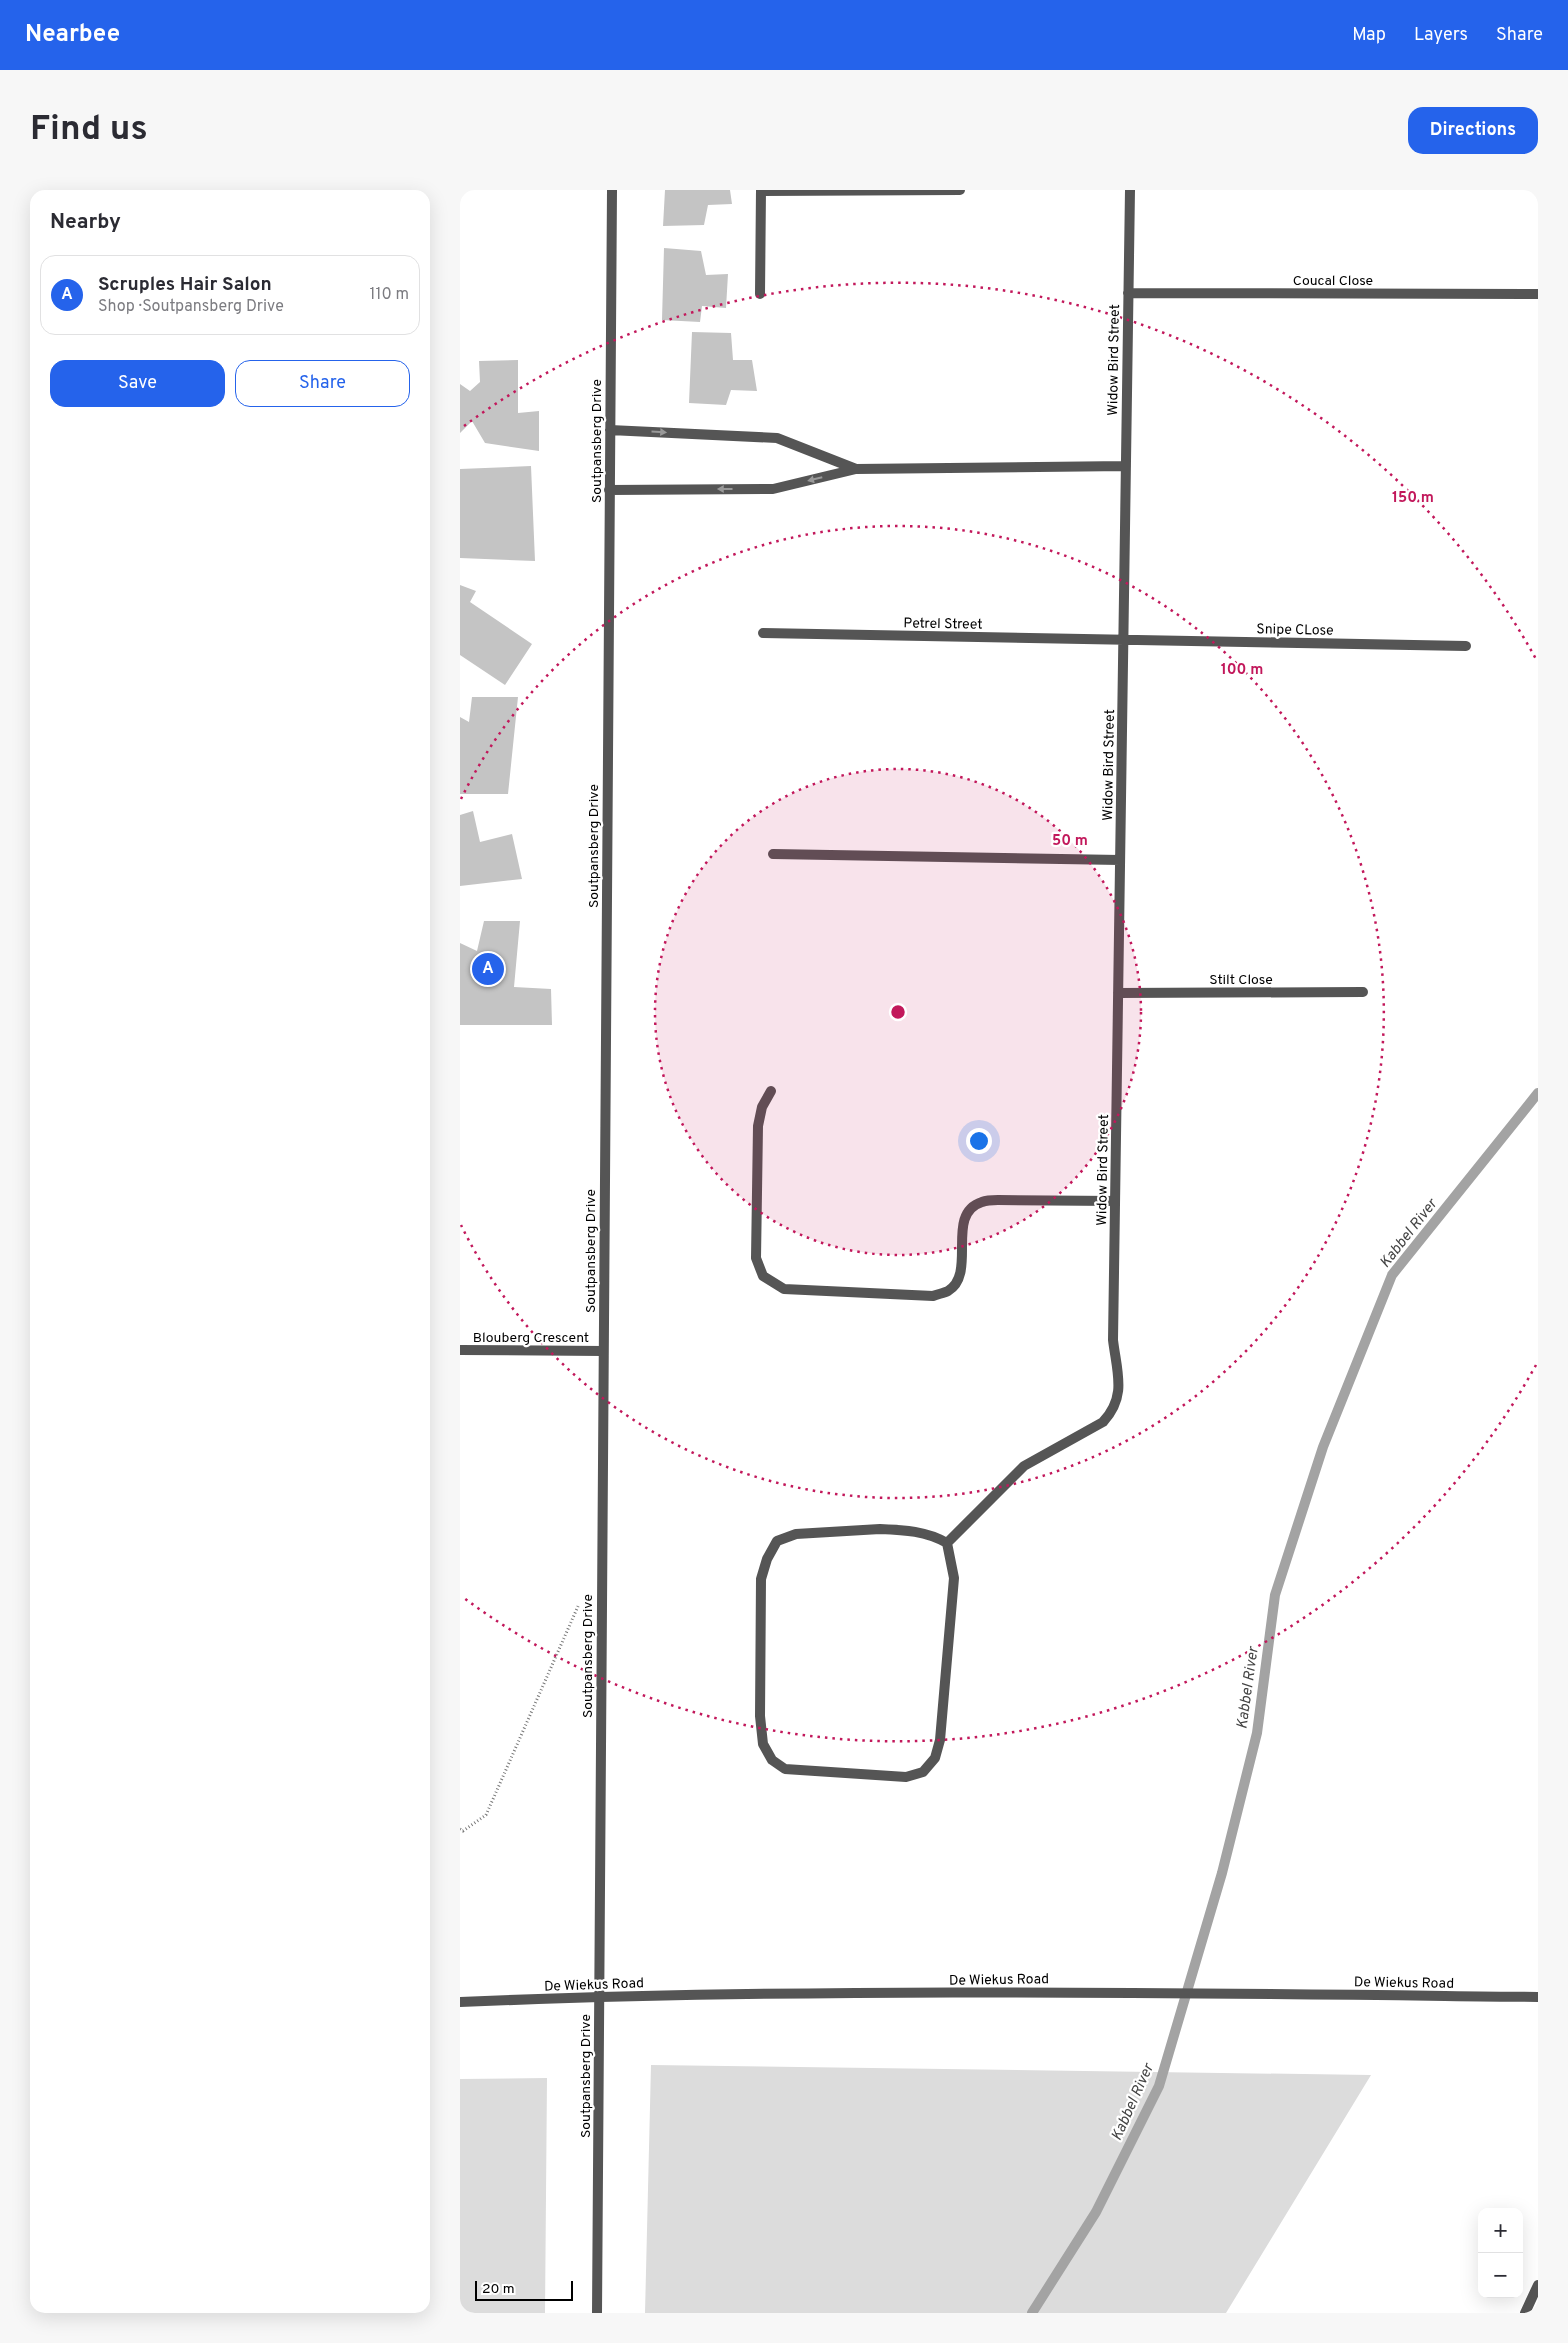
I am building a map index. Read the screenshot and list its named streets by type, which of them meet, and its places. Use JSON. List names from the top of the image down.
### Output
{
  "streets": {
    "street": [
      "Coucal Close",
      "Widow Bird Street",
      "Soutpansberg Drive",
      "Petrel Street",
      "Snipe CLose",
      "Stilt Close",
      "Blouberg Crescent",
      "De Wiekus Road"
    ]
  },
  "crossings": [
    ["Coucal Close", "Widow Bird Street"],
    ["Widow Bird Street", "Petrel Street"],
    ["Widow Bird Street", "Snipe CLose"],
    ["Widow Bird Street", "Stilt Close"],
    ["Soutpansberg Drive", "Blouberg Crescent"],
    ["Soutpansberg Drive", "De Wiekus Road"],
    ["Petrel Street", "Snipe CLose"]
  ],
  "water": ["Kabbel River"],
  "scale_bar": "20 m",
  "page": {
    "header": "Nearbee",
    "nav": ["Map", "Layers", "Share"],
    "buttons": [
      "Directions",
      ["Save", "Share"]
    ],
    "title": "Find us",
    "heading": "Nearby",
    "list": [
      {
        "mark": "A",
        "name": "Scruples Hair Salon",
        "note": "Shop · Soutpansberg Drive",
        "value": "110 m"
      }
    ],
    "pins": "A",
    "map_buttons": ["+", "−"],
    "scale": "20 m"
  },
  "rings": ["150 m", "100 m", "50 m"]
}
